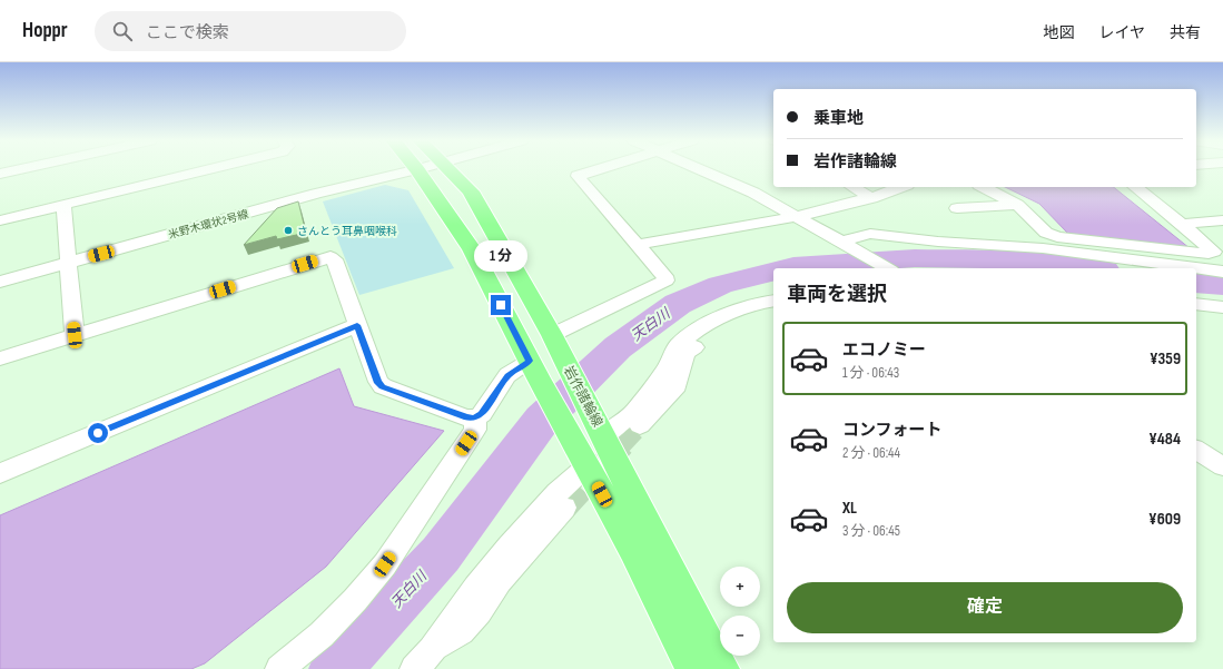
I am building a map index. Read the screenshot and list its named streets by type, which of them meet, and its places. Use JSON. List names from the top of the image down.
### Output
{
  "streets": {
    "main road": ["岩作諸輪線"],
    "street": ["米野木環状2号線"]
  },
  "water": ["天白川"],
  "places": ["さんとう耳鼻咽喉科"],
  "page": {
    "header": "Hoppr",
    "search": "ここで検索",
    "nav": ["地図", "レイヤ", "共有"],
    "banner": ["乗車地", "岩作諸輪線"],
    "bubble": "1 分",
    "heading": "車両を選択",
    "list": [
      {
        "name": "エコノミー",
        "note": "1 分 · 06:43",
        "value": "¥359"
      },
      {
        "name": "コンフォート",
        "note": "2 分 · 06:44",
        "value": "¥484"
      },
      {
        "name": "XL",
        "note": "3 分 · 06:45",
        "value": "¥609"
      }
    ],
    "map_buttons": ["+", "−"],
    "buttons": "確定"
  }
}
